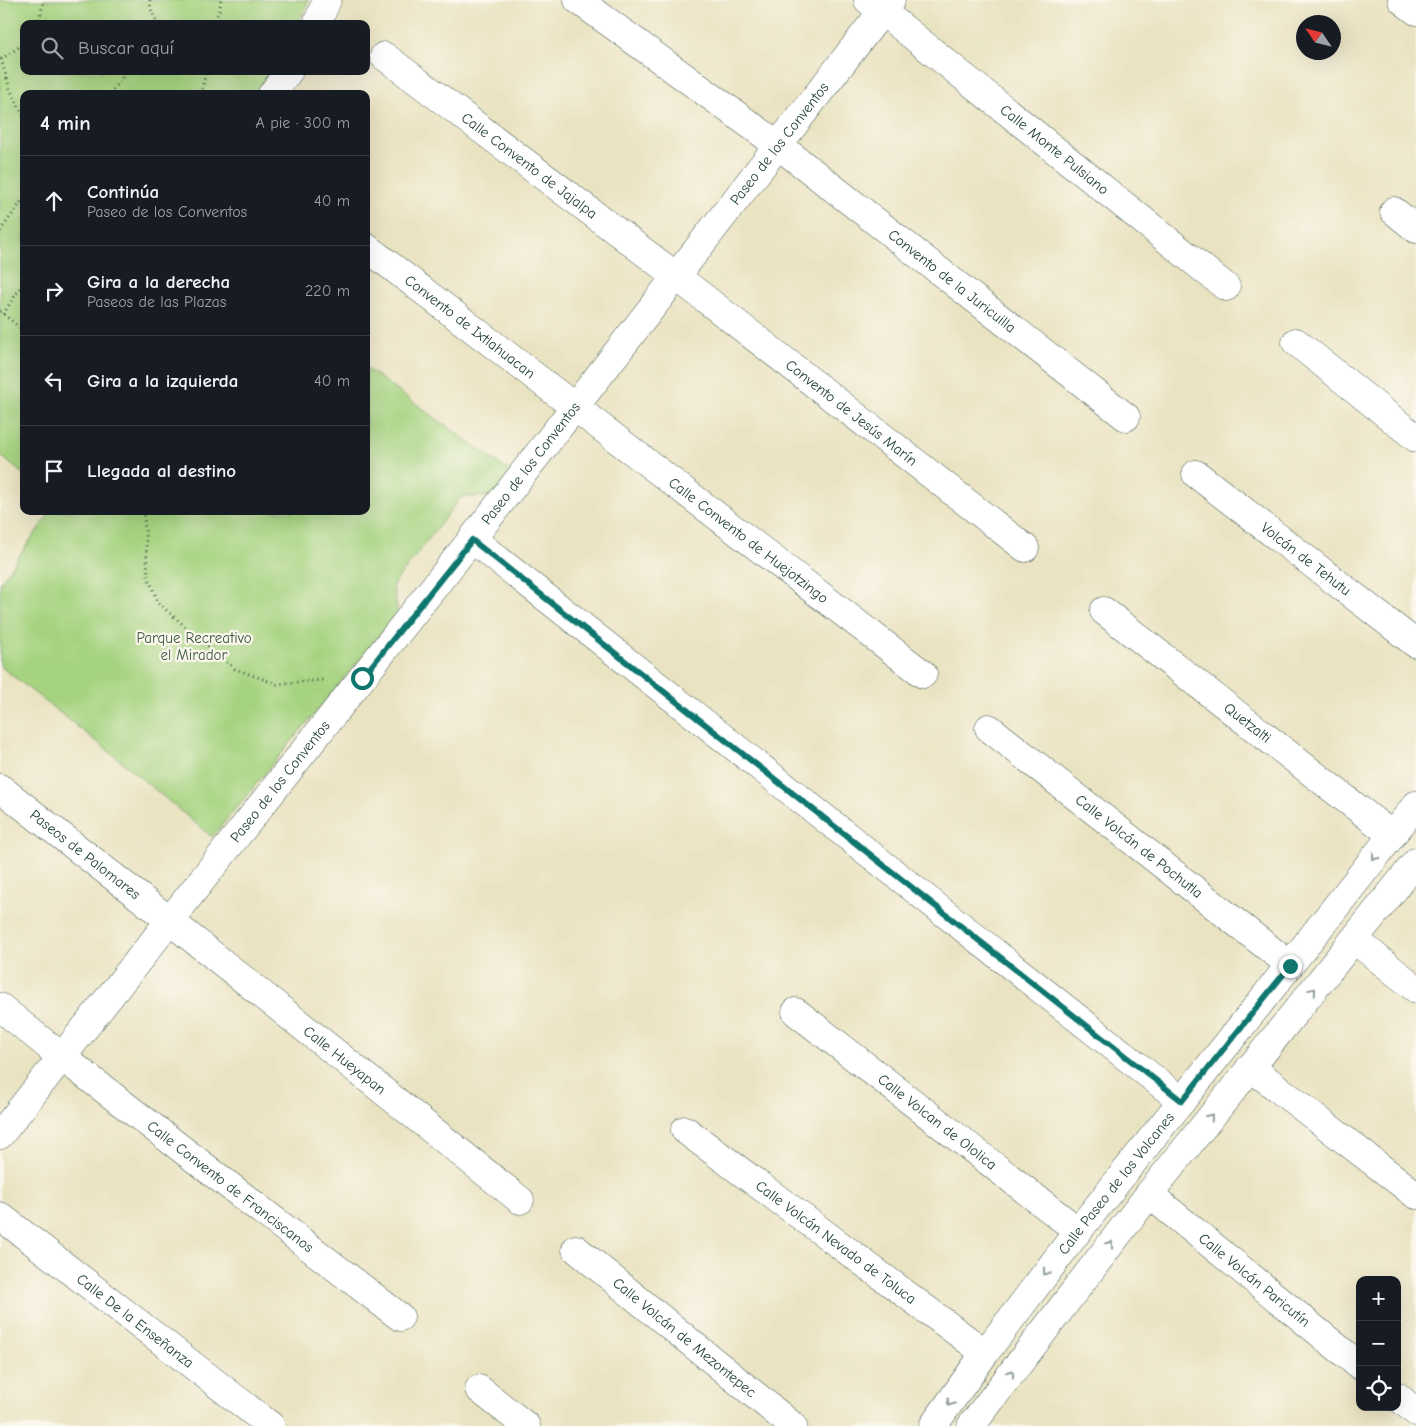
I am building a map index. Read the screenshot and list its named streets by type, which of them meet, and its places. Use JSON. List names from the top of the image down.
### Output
{
  "streets": {
    "street": [
      "Paseo de los Conventos",
      "Calle Monte Pulsiano",
      "Calle Convento de Jajalpa",
      "Convento de la Juricuilla",
      "Convento de Ixtlahuacan",
      "Convento de Jesús Marín",
      "Calle Convento de Huejotzingo",
      "Volcán de Tehutu",
      "Quetzalti",
      "Calle Volcán de Pochutla",
      "Paseos de Palomares",
      "Calle Hueyapan",
      "Calle Volcan de Ololica",
      "Calle Paseo de los Volcanes",
      "Calle Convento de Franciscanos",
      "Calle Volcán Nevado de Toluca",
      "Calle Volcán Paricutín",
      "Calle De la Enseñanza",
      "Calle Volcán de Mezontepec"
    ]
  },
  "crossings": [
    ["Paseo de los Conventos", "Calle Monte Pulsiano"],
    ["Paseo de los Conventos", "Calle Convento de Jajalpa"],
    ["Paseo de los Conventos", "Convento de la Juricuilla"],
    ["Paseo de los Conventos", "Convento de Ixtlahuacan"],
    ["Paseo de los Conventos", "Convento de Jesús Marín"],
    ["Paseo de los Conventos", "Calle Convento de Huejotzingo"],
    ["Paseo de los Conventos", "Paseos de Palomares"],
    ["Paseo de los Conventos", "Calle Hueyapan"],
    ["Paseo de los Conventos", "Calle Convento de Franciscanos"],
    ["Calle Convento de Jajalpa", "Convento de Jesús Marín"],
    ["Convento de Ixtlahuacan", "Calle Convento de Huejotzingo"],
    ["Quetzalti", "Calle Paseo de los Volcanes"],
    ["Calle Volcán de Pochutla", "Calle Paseo de los Volcanes"],
    ["Paseos de Palomares", "Calle Hueyapan"],
    ["Calle Volcan de Ololica", "Calle Paseo de los Volcanes"],
    ["Calle Paseo de los Volcanes", "Calle Volcán Nevado de Toluca"],
    ["Calle Paseo de los Volcanes", "Calle Volcán Paricutín"]
  ],
  "parks": ["Parque Recreativo el Mirador"],
  "north": "top left",
  "page": {
    "search": "Buscar aquí",
    "heading": ["4 min", "A pie · 300 m"],
    "list": [
      ["Continúa", "Paseo de los Conventos", "40 m"],
      ["Gira a la derecha", "Paseos de las Plazas", "220 m"],
      ["Gira a la izquierda", "40 m"],
      "Llegada al destino"
    ],
    "map_buttons": ["+", "−"]
  }
}
